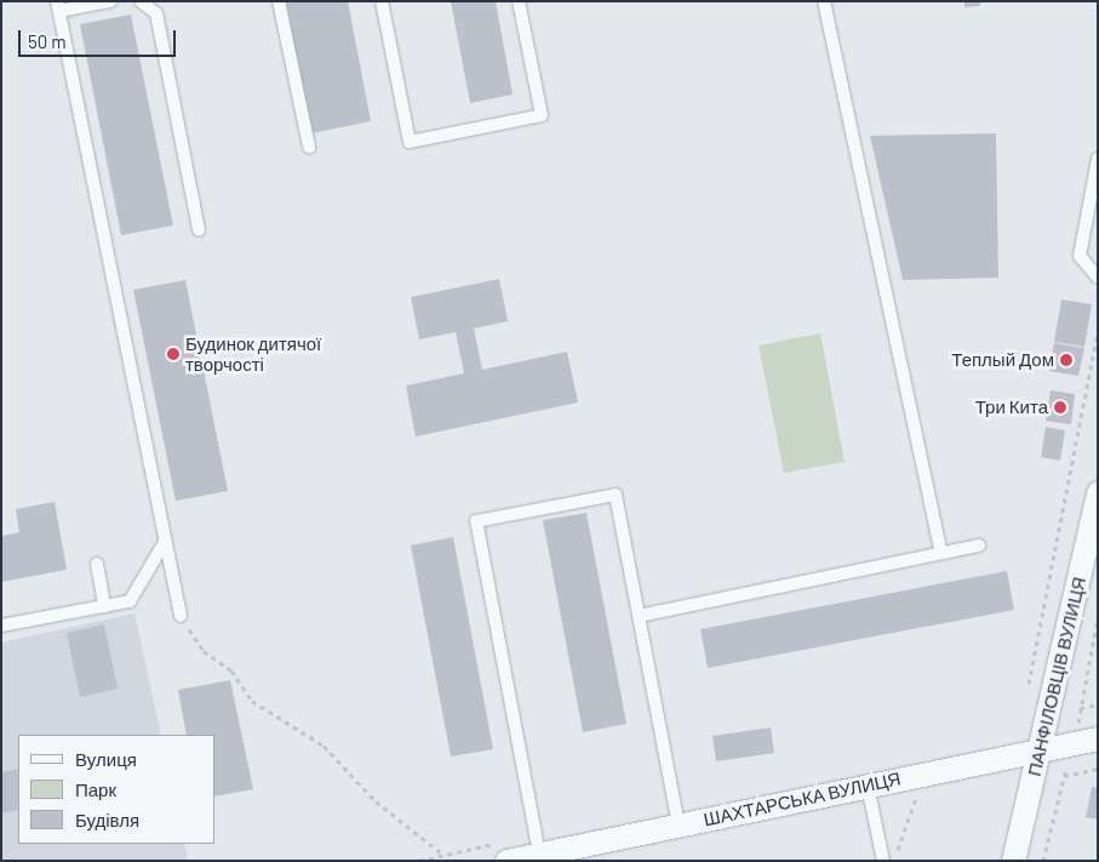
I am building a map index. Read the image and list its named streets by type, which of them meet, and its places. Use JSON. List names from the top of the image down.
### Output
{
  "streets": {
    "street": ["ПАНФІЛОВЦІВ ВУЛИЦЯ", "ШАХТАРСЬКА ВУЛИЦЯ"]
  },
  "crossings": [
    ["ПАНФІЛОВЦІВ ВУЛИЦЯ", "ШАХТАРСЬКА ВУЛИЦЯ"]
  ],
  "places": ["Будинок дитячої творчості", "Теплый Дом", "Три Кита"],
  "legend": ["Вулиця", "Парк", "Будівля"],
  "scale_bar": "50 m"
}
